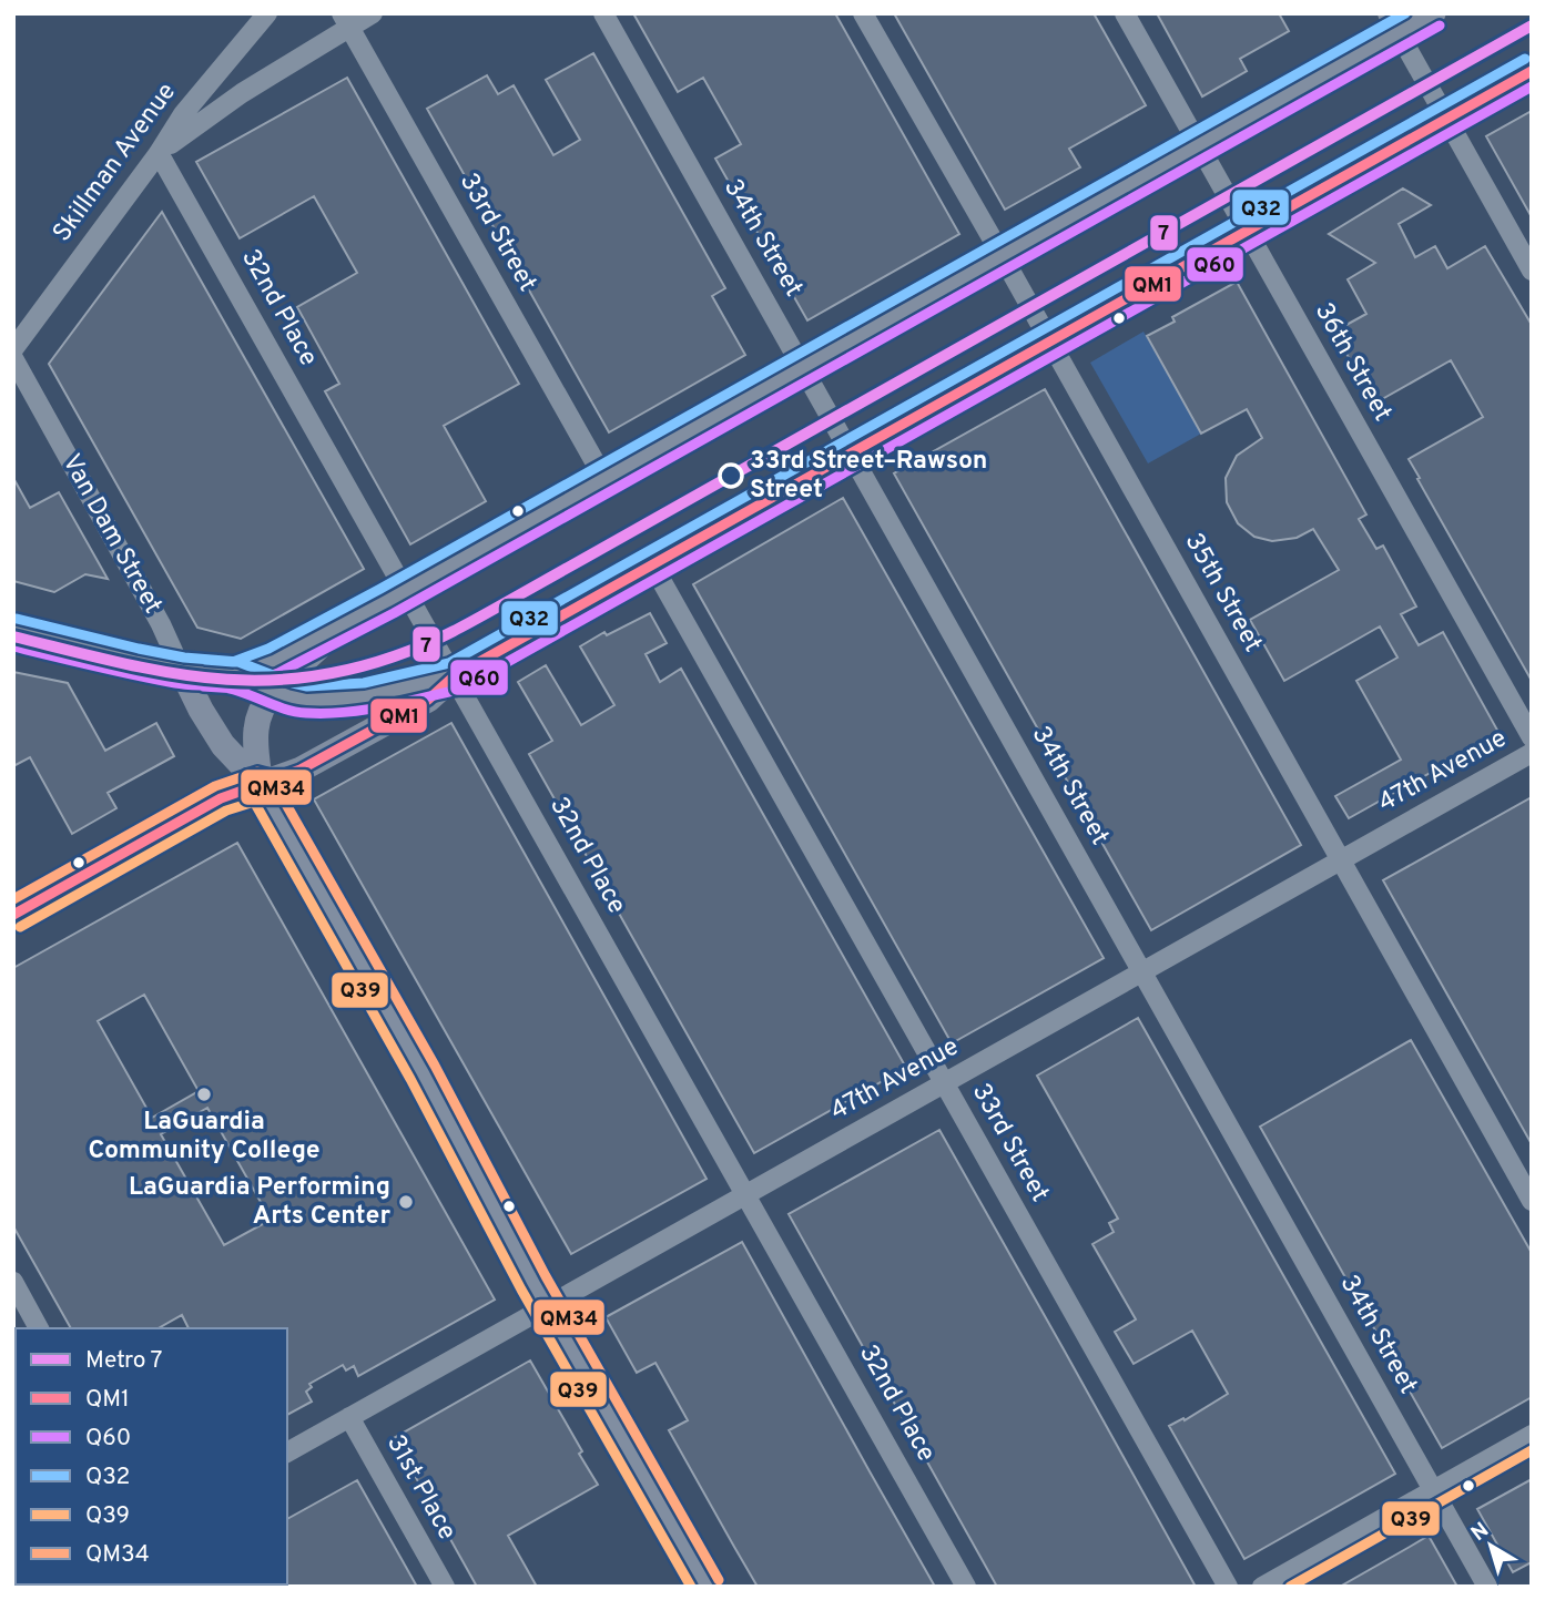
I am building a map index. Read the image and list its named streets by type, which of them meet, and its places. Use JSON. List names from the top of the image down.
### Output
{
  "streets": {
    "main road": ["Van Dam Street"],
    "street": [
      "Skillman Avenue",
      "33rd Street",
      "34th Street",
      "32nd Place",
      "36th Street",
      "35th Street",
      "47th Avenue",
      "31st Place"
    ]
  },
  "crossings": [
    ["Skillman Avenue", "32nd Place"],
    ["33rd Street", "47th Avenue"],
    ["34th Street", "47th Avenue"],
    ["32nd Place", "47th Avenue"],
    ["Van Dam Street", "47th Avenue"],
    ["35th Street", "47th Avenue"],
    ["47th Avenue", "31st Place"]
  ],
  "places": ["33rd Street–Rawson Street", "LaGuardia Community College", "LaGuardia Performing Arts Center"],
  "lines": [
    "transit line Q32",
    "metro line 7",
    "transit line Q60",
    "transit line QM1",
    "transit line QM34",
    "transit line Q39"
  ],
  "legend": [
    "Metro 7",
    "QM1",
    "Q60",
    "Q32",
    "Q39",
    "QM34"
  ],
  "north": "top left"
}
